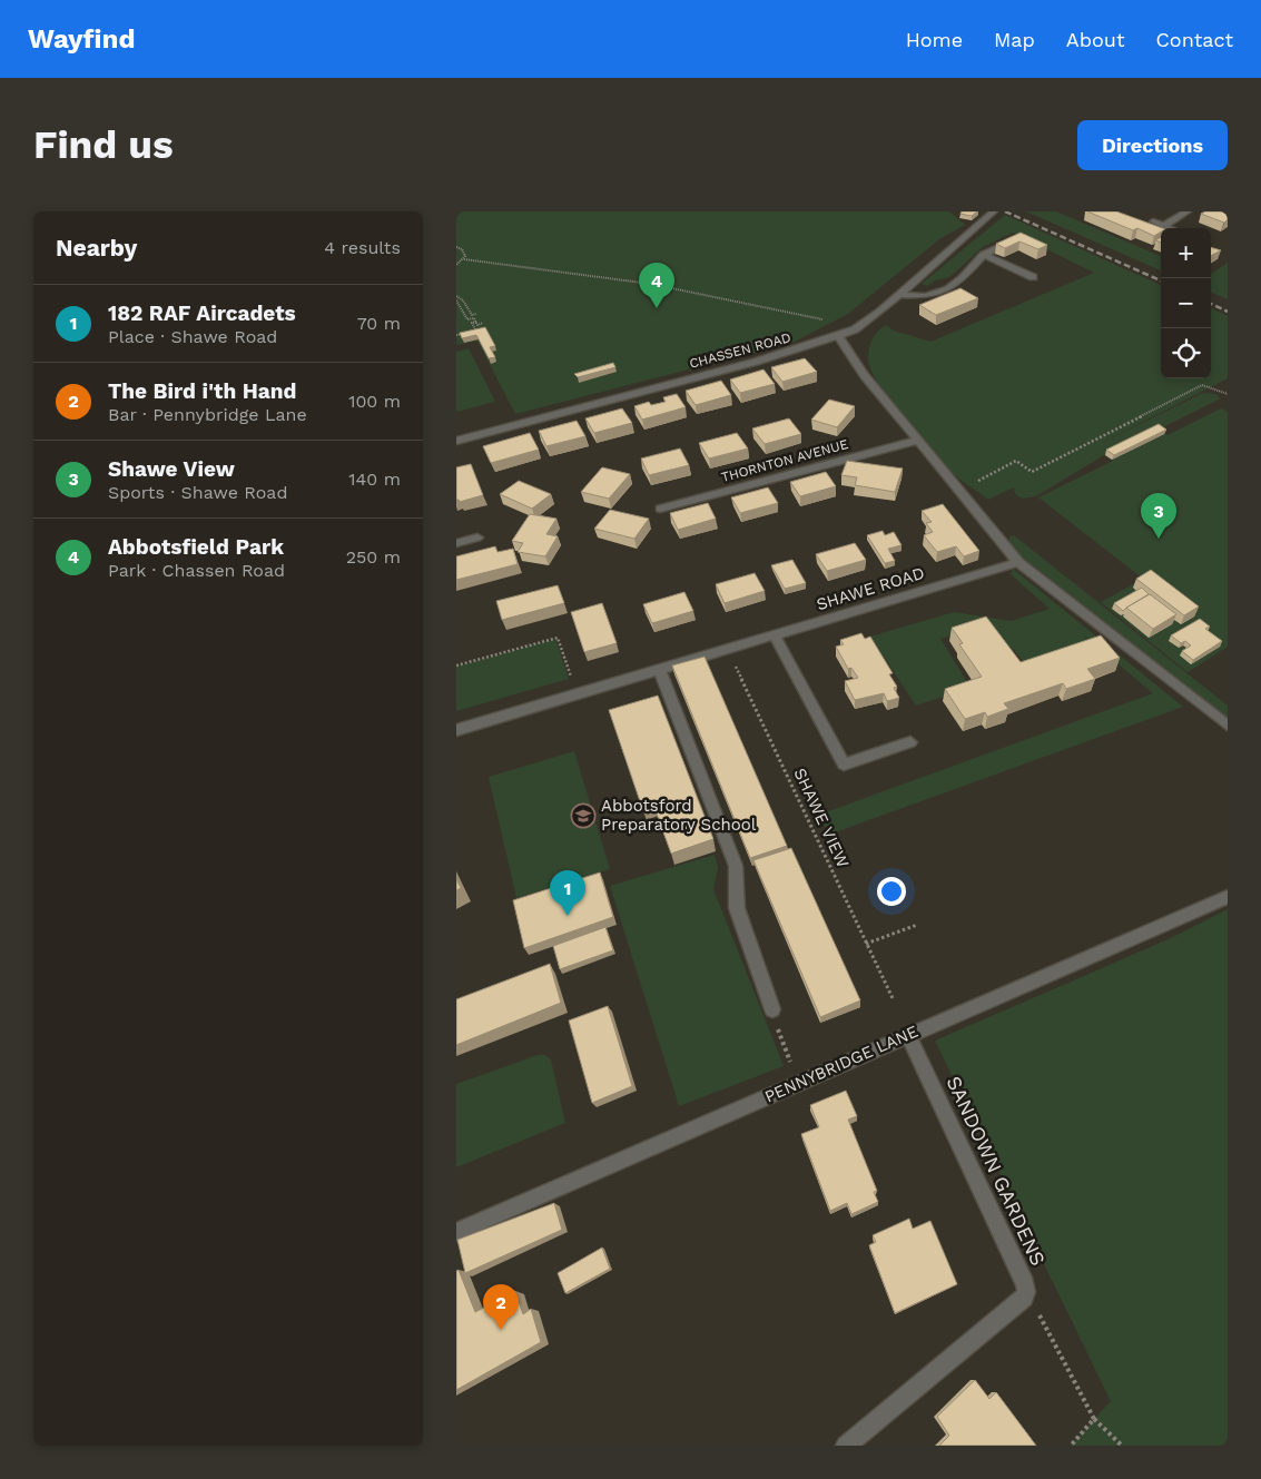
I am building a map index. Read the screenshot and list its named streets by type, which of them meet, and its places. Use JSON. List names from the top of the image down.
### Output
{
  "streets": {
    "street": [
      "CHASSEN ROAD",
      "THORNTON AVENUE",
      "SHAWE ROAD",
      "PENNYBRIDGE LANE",
      "SANDOWN GARDENS"
    ],
    "path": ["SHAWE VIEW"]
  },
  "crossings": [
    ["SHAWE ROAD", "SHAWE VIEW"],
    ["PENNYBRIDGE LANE", "SANDOWN GARDENS"]
  ],
  "places": {
    "school or university": ["Abbotsford Preparatory School"]
  },
  "page": {
    "header": "Wayfind",
    "nav": [
      "Home",
      "Map",
      "About",
      "Contact"
    ],
    "buttons": "Directions",
    "title": "Find us",
    "heading": ["Nearby", "4 results"],
    "map_buttons": ["+", "−"],
    "pins": [
      "4",
      "3",
      "1",
      "2"
    ],
    "list": [
      {
        "mark": "1",
        "name": "182 RAF Aircadets",
        "note": "Place · Shawe Road",
        "value": "70 m"
      },
      {
        "mark": "2",
        "name": "The Bird i'th Hand",
        "note": "Bar · Pennybridge Lane",
        "value": "100 m"
      },
      {
        "mark": "3",
        "name": "Shawe View",
        "note": "Sports · Shawe Road",
        "value": "140 m"
      },
      {
        "mark": "4",
        "name": "Abbotsfield Park",
        "note": "Park · Chassen Road",
        "value": "250 m"
      }
    ]
  }
}
